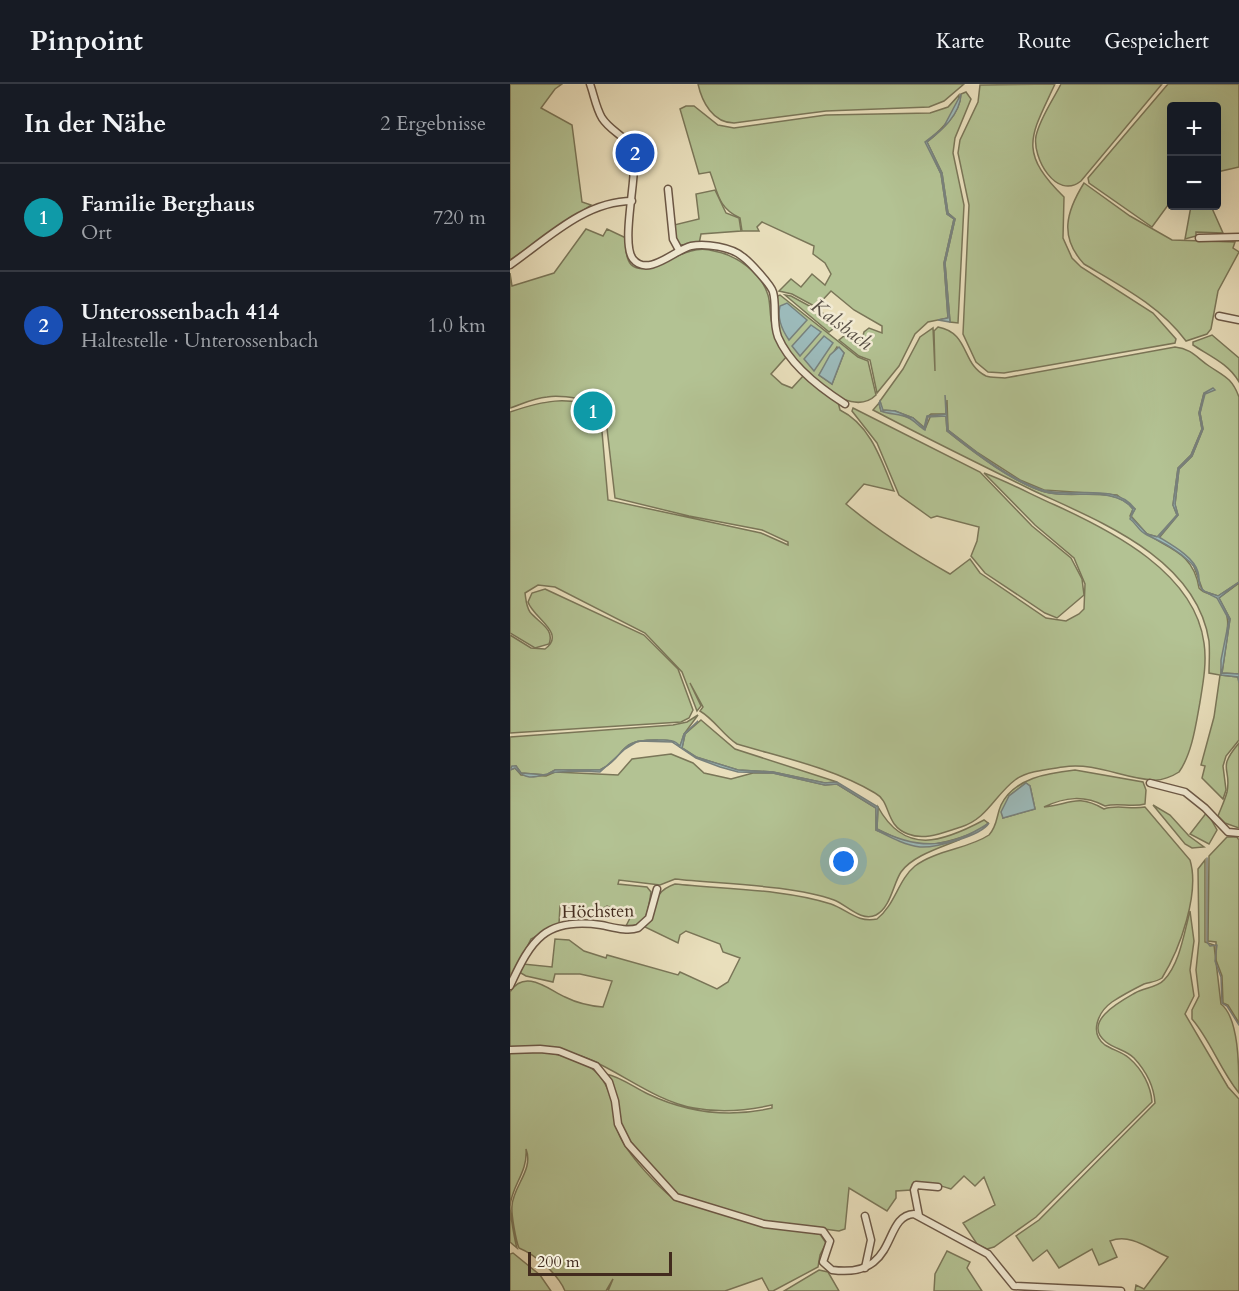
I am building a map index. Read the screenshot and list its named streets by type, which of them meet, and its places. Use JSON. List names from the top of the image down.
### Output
{
  "streets": {
    "street": ["Höchsten"]
  },
  "water": ["Kalsbach"],
  "scale_bar": "200 m",
  "page": {
    "header": "Pinpoint",
    "nav": ["Karte", "Route", "Gespeichert"],
    "heading": ["In der Nähe", "2 Ergebnisse"],
    "map_buttons": ["+", "−"],
    "pins": ["2", "1"],
    "list": [
      {
        "mark": "1",
        "name": "Familie Berghaus",
        "note": "Ort",
        "value": "720 m"
      },
      {
        "mark": "2",
        "name": "Unterossenbach 414",
        "note": "Haltestelle · Unterossenbach",
        "value": "1.0 km"
      }
    ],
    "scale": "200 m"
  }
}
